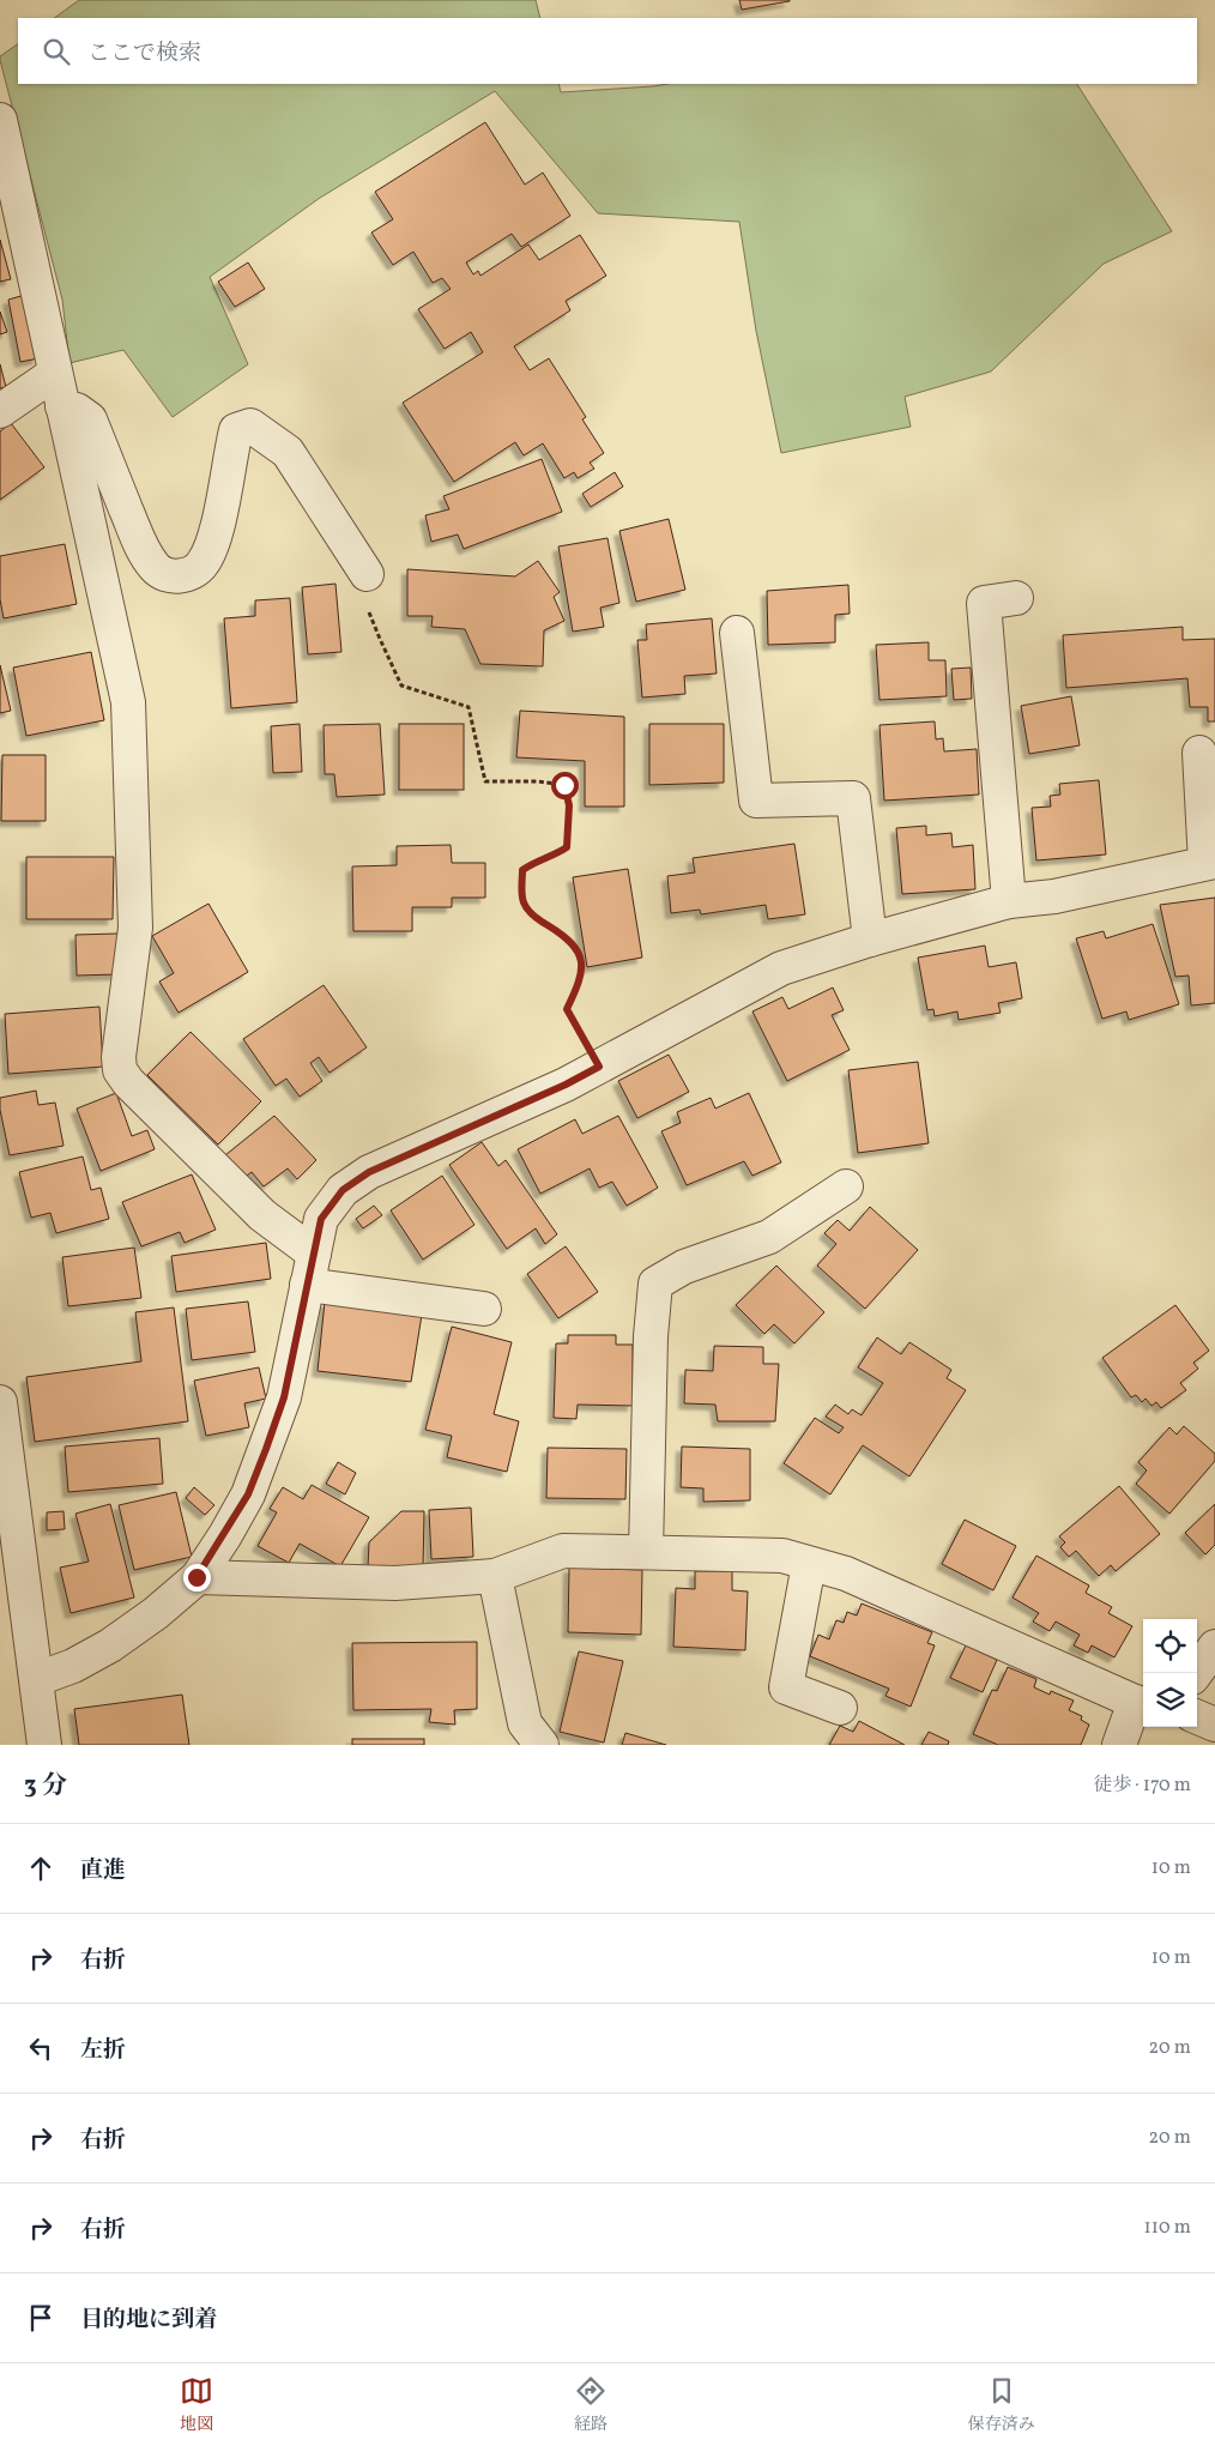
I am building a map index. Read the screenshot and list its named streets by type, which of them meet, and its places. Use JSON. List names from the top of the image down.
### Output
{
  "page": {
    "search": "ここで検索",
    "heading": ["3 分", "徒歩 · 170 m"],
    "list": [
      ["直進", "10 m"],
      ["右折", "10 m"],
      ["左折", "20 m"],
      ["右折", "20 m"],
      ["右折", "110 m"],
      "目的地に到着"
    ],
    "nav": ["地図", "経路", "保存済み"]
  }
}
